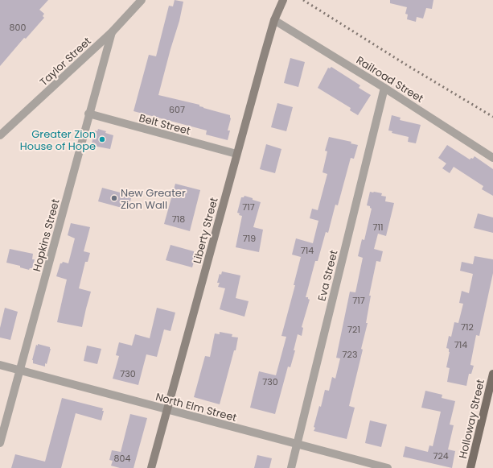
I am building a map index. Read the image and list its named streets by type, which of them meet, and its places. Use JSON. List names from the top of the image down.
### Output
{
  "streets": {
    "main road": ["Holloway Street"],
    "street": [
      "Taylor Street",
      "Railroad Street",
      "Belt Street",
      "Liberty Street",
      "Hopkins Street",
      "Eva Street",
      "North Elm Street"
    ]
  },
  "crossings": [
    ["Taylor Street", "Hopkins Street"],
    ["Railroad Street", "Liberty Street"],
    ["Railroad Street", "Eva Street"],
    ["Belt Street", "Liberty Street"],
    ["Belt Street", "Hopkins Street"],
    ["Liberty Street", "North Elm Street"],
    ["Hopkins Street", "North Elm Street"],
    ["Eva Street", "North Elm Street"]
  ],
  "places": ["Greater Zion House of Hope", "New Greater Zion Wall"],
  "house_numbers": [
    "800",
    "607",
    "717",
    "718",
    "711",
    "719",
    "714",
    "717",
    "712",
    "721",
    "714",
    "723",
    "730",
    "730",
    "724",
    "804"
  ]
}
